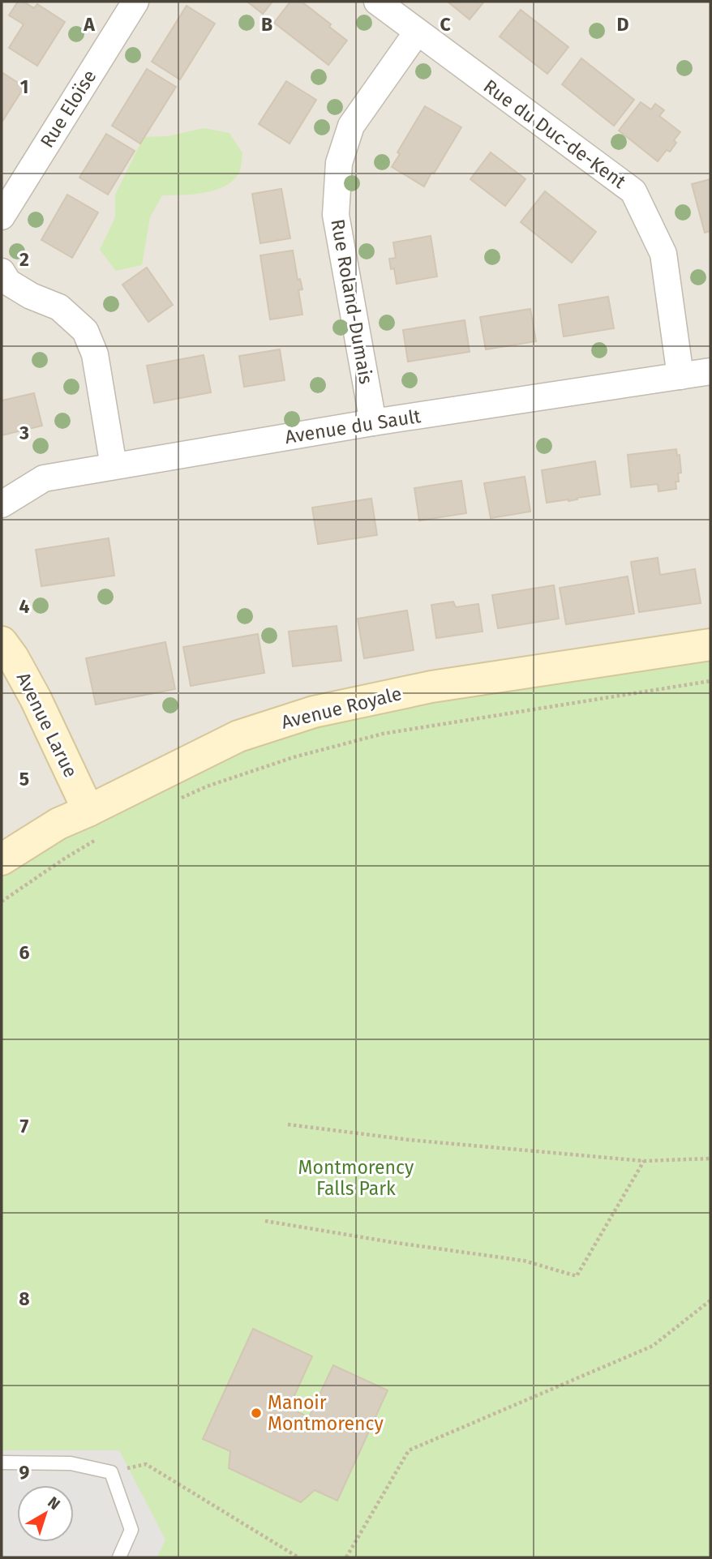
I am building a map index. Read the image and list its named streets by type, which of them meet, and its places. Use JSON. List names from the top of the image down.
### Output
{
  "streets": {
    "main road": ["Avenue Royale", "Avenue Larue"],
    "street": [
      "Rue Eloïse",
      "Rue du Duc-de-Kent",
      "Rue Roland-Dumais",
      "Avenue du Sault"
    ]
  },
  "crossings": [
    ["Rue du Duc-de-Kent", "Rue Roland-Dumais"],
    ["Rue du Duc-de-Kent", "Avenue du Sault"],
    ["Rue Roland-Dumais", "Avenue du Sault"],
    ["Avenue Royale", "Avenue Larue"]
  ],
  "parks": ["Montmorency Falls Park"],
  "places": ["Manoir Montmorency"],
  "north": "top right",
  "grid": {
    "columns": [
      "A",
      "B",
      "C",
      "D"
    ],
    "rows": [
      "1",
      "2",
      "3",
      "4",
      "5",
      "6",
      "7",
      "8",
      "9"
    ]
  }
}
